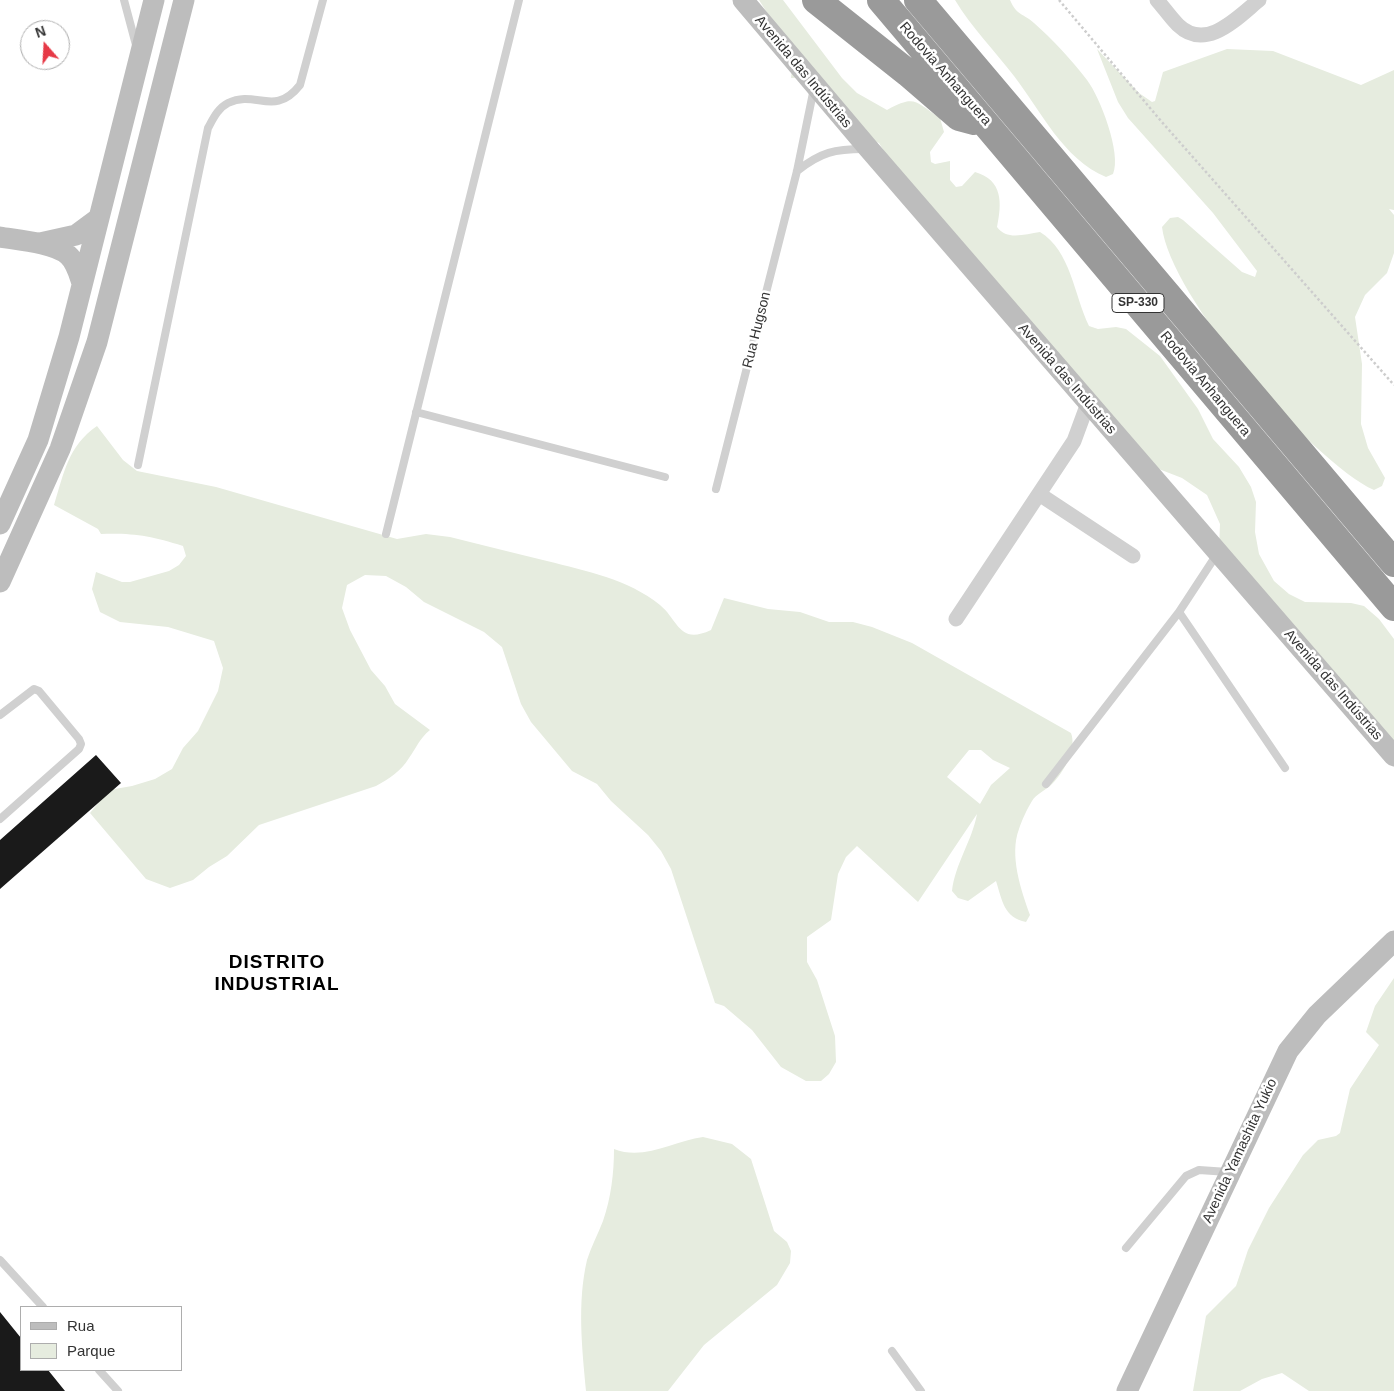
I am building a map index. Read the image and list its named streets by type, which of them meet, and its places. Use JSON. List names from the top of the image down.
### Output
{
  "streets": {
    "highway": ["Rodovia Anhanguera", "SP-330"],
    "street": ["Avenida das Indústrias", "Avenida Yamashita Yukio"],
    "lane": ["Rua Hugson"]
  },
  "crossings": [
    ["Avenida das Indústrias", "Rua Hugson"]
  ],
  "districts": ["DISTRITO INDUSTRIAL"],
  "legend": ["Rua", "Parque"],
  "north": "top"
}
